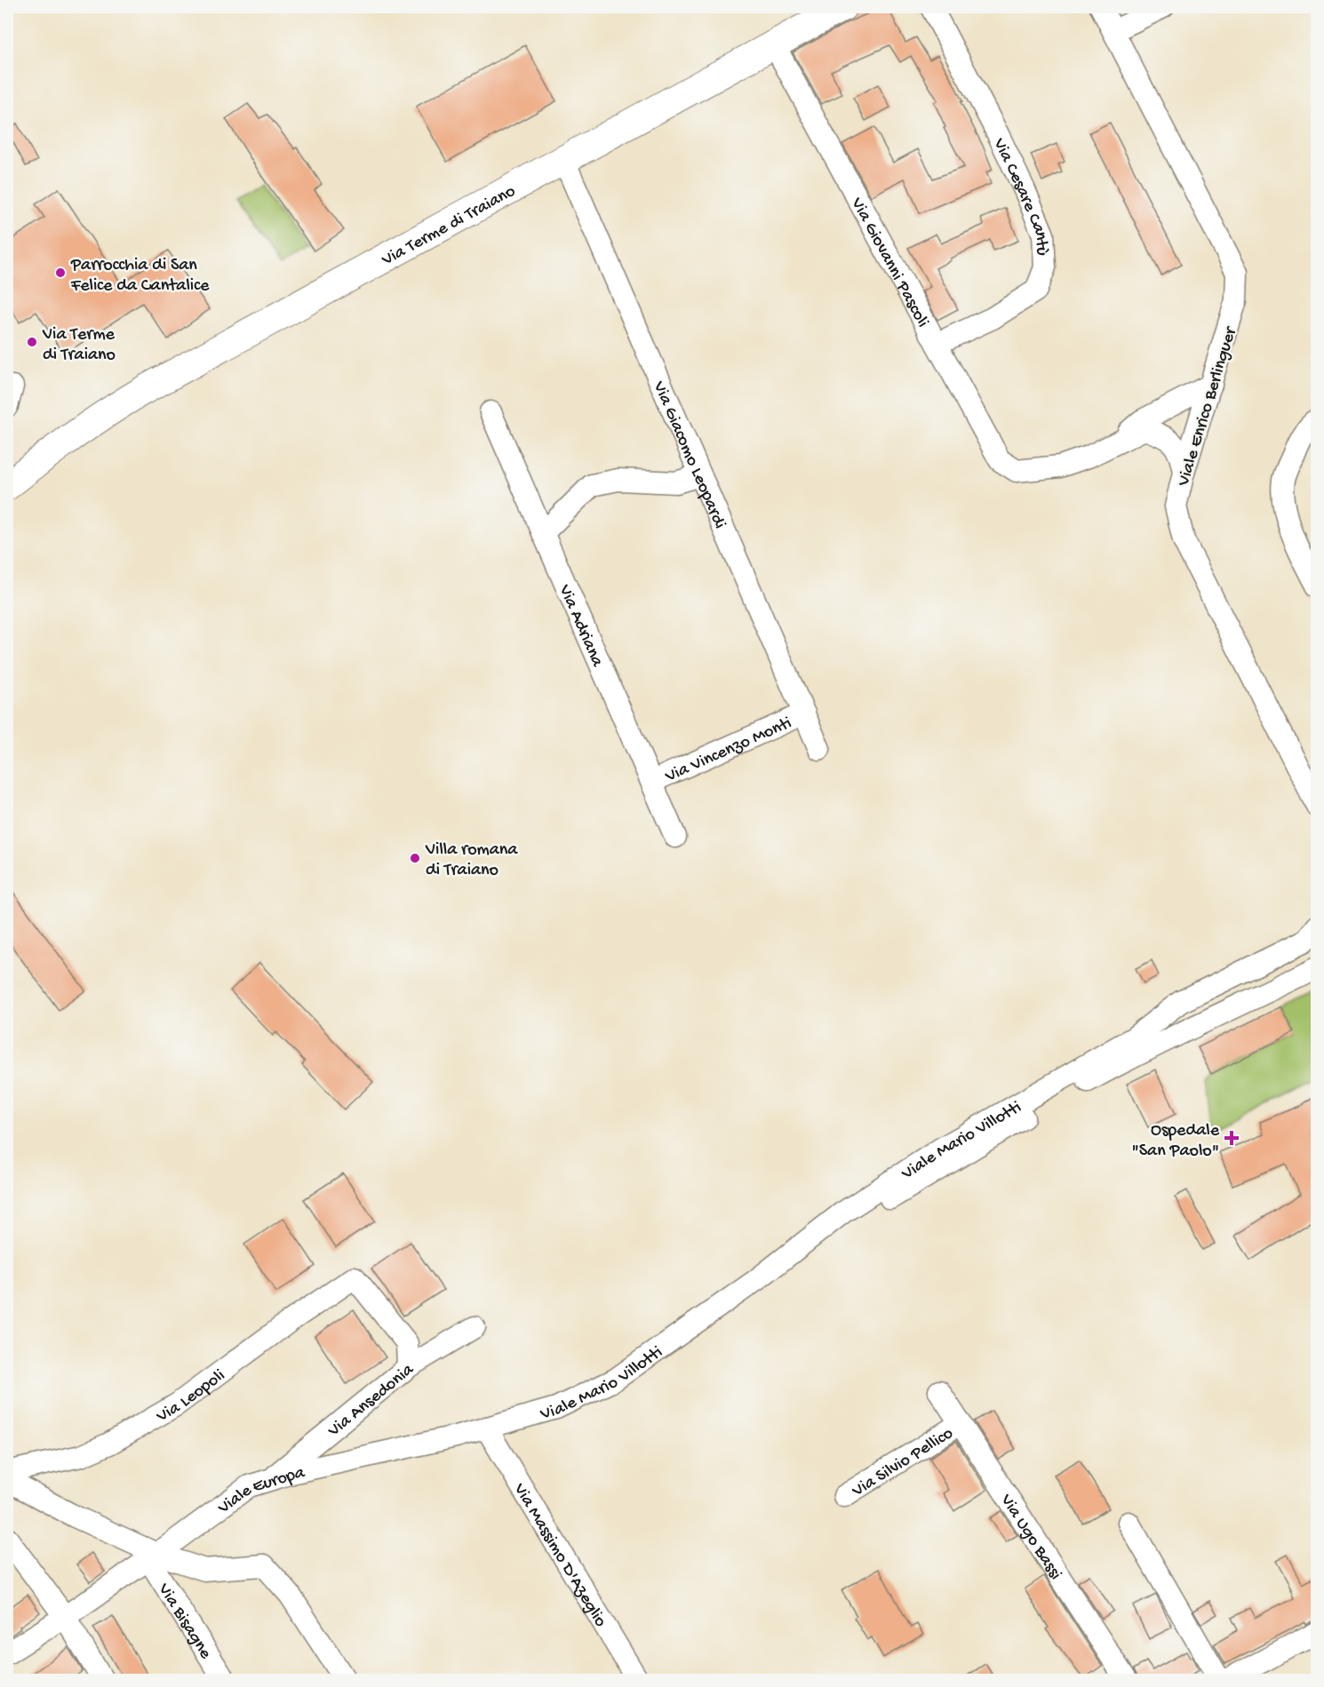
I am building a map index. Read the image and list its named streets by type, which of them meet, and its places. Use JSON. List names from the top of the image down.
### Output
{
  "streets": {
    "main road": ["Via Terme di Traiano"],
    "street": [
      "Via Cesare Cantù",
      "Via Giovanni Pascoli",
      "Viale Enrico Berlinguer",
      "Via Giacomo Leopardi",
      "Via Adriana",
      "Via Vincenzo Monti",
      "Viale Mario Villotti",
      "Via Leopoli",
      "Via Ansedonia",
      "Via Silvio Pellico",
      "Viale Europa",
      "Via Ugo Bassi",
      "Via Massimo D'Azeglio",
      "Via Bisagne"
    ]
  },
  "crossings": [
    ["Via Cesare Cantù", "Via Giovanni Pascoli"],
    ["Via Terme di Traiano", "Via Giovanni Pascoli"],
    ["Via Terme di Traiano", "Via Giacomo Leopardi"],
    ["Via Giacomo Leopardi", "Via Vincenzo Monti"],
    ["Via Adriana", "Via Vincenzo Monti"],
    ["Viale Mario Villotti", "Viale Europa"],
    ["Viale Mario Villotti", "Via Massimo D'Azeglio"],
    ["Via Leopoli", "Via Ansedonia"],
    ["Via Ansedonia", "Viale Europa"],
    ["Via Silvio Pellico", "Via Ugo Bassi"],
    ["Viale Europa", "Via Massimo D'Azeglio"],
    ["Viale Europa", "Via Bisagne"]
  ],
  "places": {
    "other": ["Parrocchia di San Felice da Cantalice", "Via Terme di Traiano", "Villa romana di Traiano"],
    "health": ["Ospedale \"San Paolo\""]
  }
}
